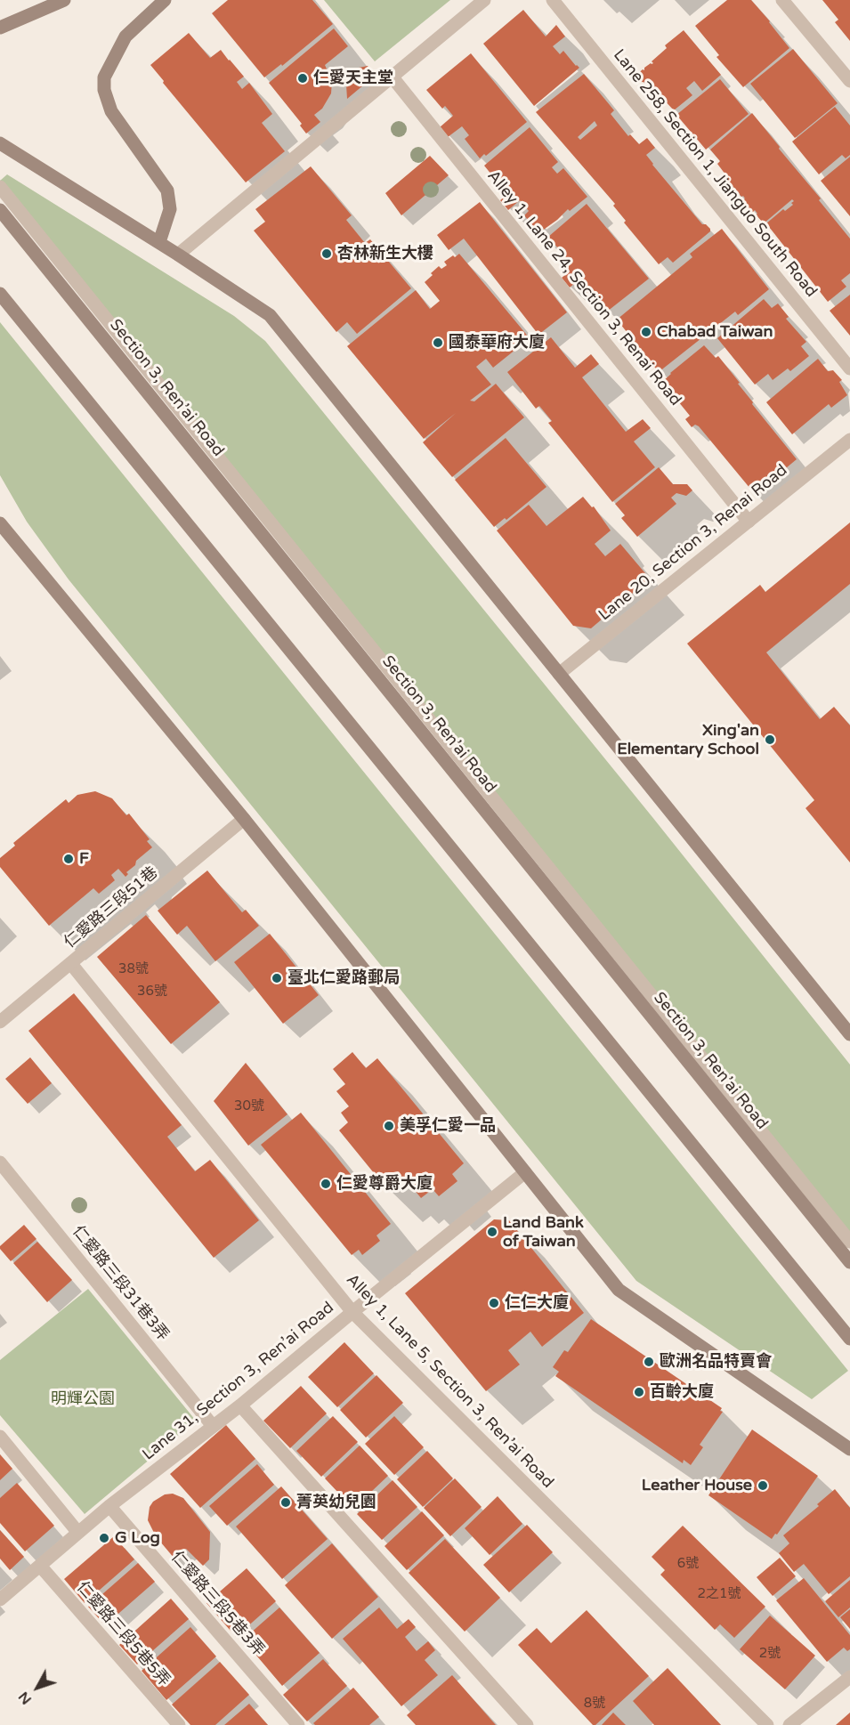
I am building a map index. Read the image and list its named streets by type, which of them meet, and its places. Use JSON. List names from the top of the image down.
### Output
{
  "streets": {
    "main road": ["Section 3, Ren’ai Road"],
    "street": [
      "Lane 258, Section 1, Jianguo South Road",
      "Alley 1, Lane 24, Section 3, Renai Road",
      "Lane 20, Section 3, Renai Road",
      "仁愛路三段51巷",
      "仁愛路三段31巷3弄",
      "Lane 31, Section 3, Ren’ai Road",
      "Alley 1, Lane 5, Section 3, Ren’ai Road",
      "仁愛路三段5巷3弄",
      "仁愛路三段5巷5弄"
    ]
  },
  "crossings": [
    ["Alley 1, Lane 24, Section 3, Renai Road", "Lane 20, Section 3, Renai Road"],
    ["仁愛路三段51巷", "Alley 1, Lane 5, Section 3, Ren’ai Road"],
    ["仁愛路三段31巷3弄", "Lane 31, Section 3, Ren’ai Road"],
    ["Lane 31, Section 3, Ren’ai Road", "Alley 1, Lane 5, Section 3, Ren’ai Road"],
    ["Lane 31, Section 3, Ren’ai Road", "仁愛路三段5巷3弄"],
    ["Lane 31, Section 3, Ren’ai Road", "仁愛路三段5巷5弄"]
  ],
  "parks": ["明輝公園"],
  "places": [
    "仁愛天主堂",
    "杏林新生大樓",
    "Chabad Taiwan",
    "國泰華府大廈",
    "Xing'an Elementary School",
    "F",
    "臺北仁愛路郵局",
    "美孚仁愛一品",
    "仁愛尊爵大廈",
    "Land Bank of Taiwan",
    "仁仁大廈",
    "歐洲名品特賣會",
    "百齡大廈",
    "Leather House",
    "菁英幼兒園",
    "G Log"
  ],
  "house_numbers": [
    "38號",
    "36號",
    "30號",
    "6號",
    "2之1號",
    "2號",
    "8號"
  ],
  "north": "bottom left"
}
